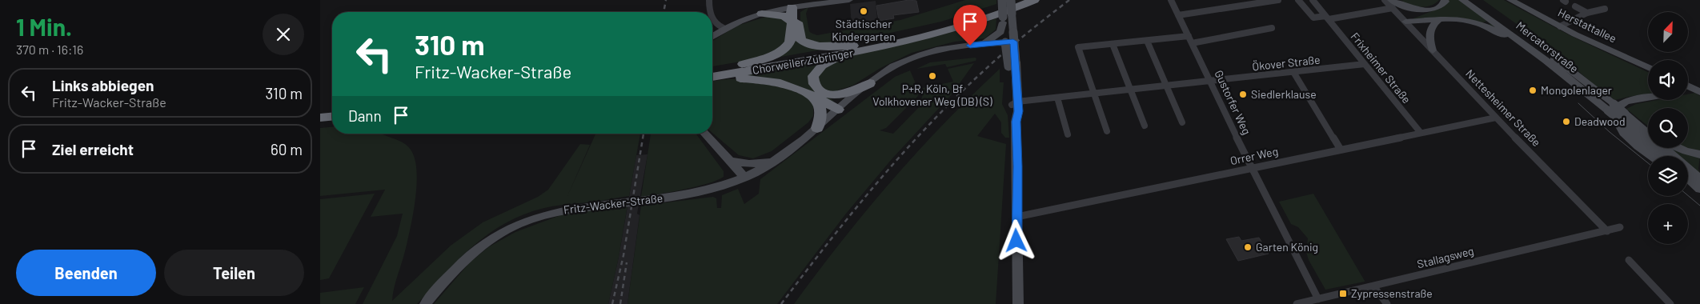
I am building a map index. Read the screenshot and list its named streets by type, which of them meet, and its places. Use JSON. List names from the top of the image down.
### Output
{
  "streets": {
    "highway": ["Chorweiler Zubringer"],
    "street": [
      "Herstattallee",
      "Mercatorstraße",
      "Ökover Straße",
      "Frixheimer Straße",
      "Gustorfer Weg",
      "Nettesheimer Straße",
      "Orrer Weg",
      "Fritz-Wacker-Straße",
      "Stallagsweg"
    ]
  },
  "crossings": [
    ["Ökover Straße", "Frixheimer Straße"],
    ["Ökover Straße", "Gustorfer Weg"],
    ["Frixheimer Straße", "Orrer Weg"],
    ["Gustorfer Weg", "Orrer Weg"],
    ["Gustorfer Weg", "Stallagsweg"],
    ["Nettesheimer Straße", "Orrer Weg"],
    ["Nettesheimer Straße", "Stallagsweg"]
  ],
  "places": {
    "other": [
      "Städtischer Kindergarten",
      "P+R, Köln, Bf Volkhovener Weg (DB) (S)",
      "Mongolenlager",
      "Siedlerklause",
      "Deadwood",
      "Garten König"
    ],
    "transit": ["Zypressenstraße"]
  },
  "north": "top right",
  "page": {
    "heading": ["1 Min.", "370 m · 16:16"],
    "map_buttons": "+",
    "turn": ["310 m", "Fritz-Wacker-Straße"],
    "list": [
      {
        "name": "Links abbiegen",
        "note": "Fritz-Wacker-Straße",
        "value": "310 m"
      },
      {
        "name": "Ziel erreicht",
        "value": "60 m"
      }
    ],
    "then": "Dann",
    "buttons": ["Beenden", "Teilen"]
  }
}
